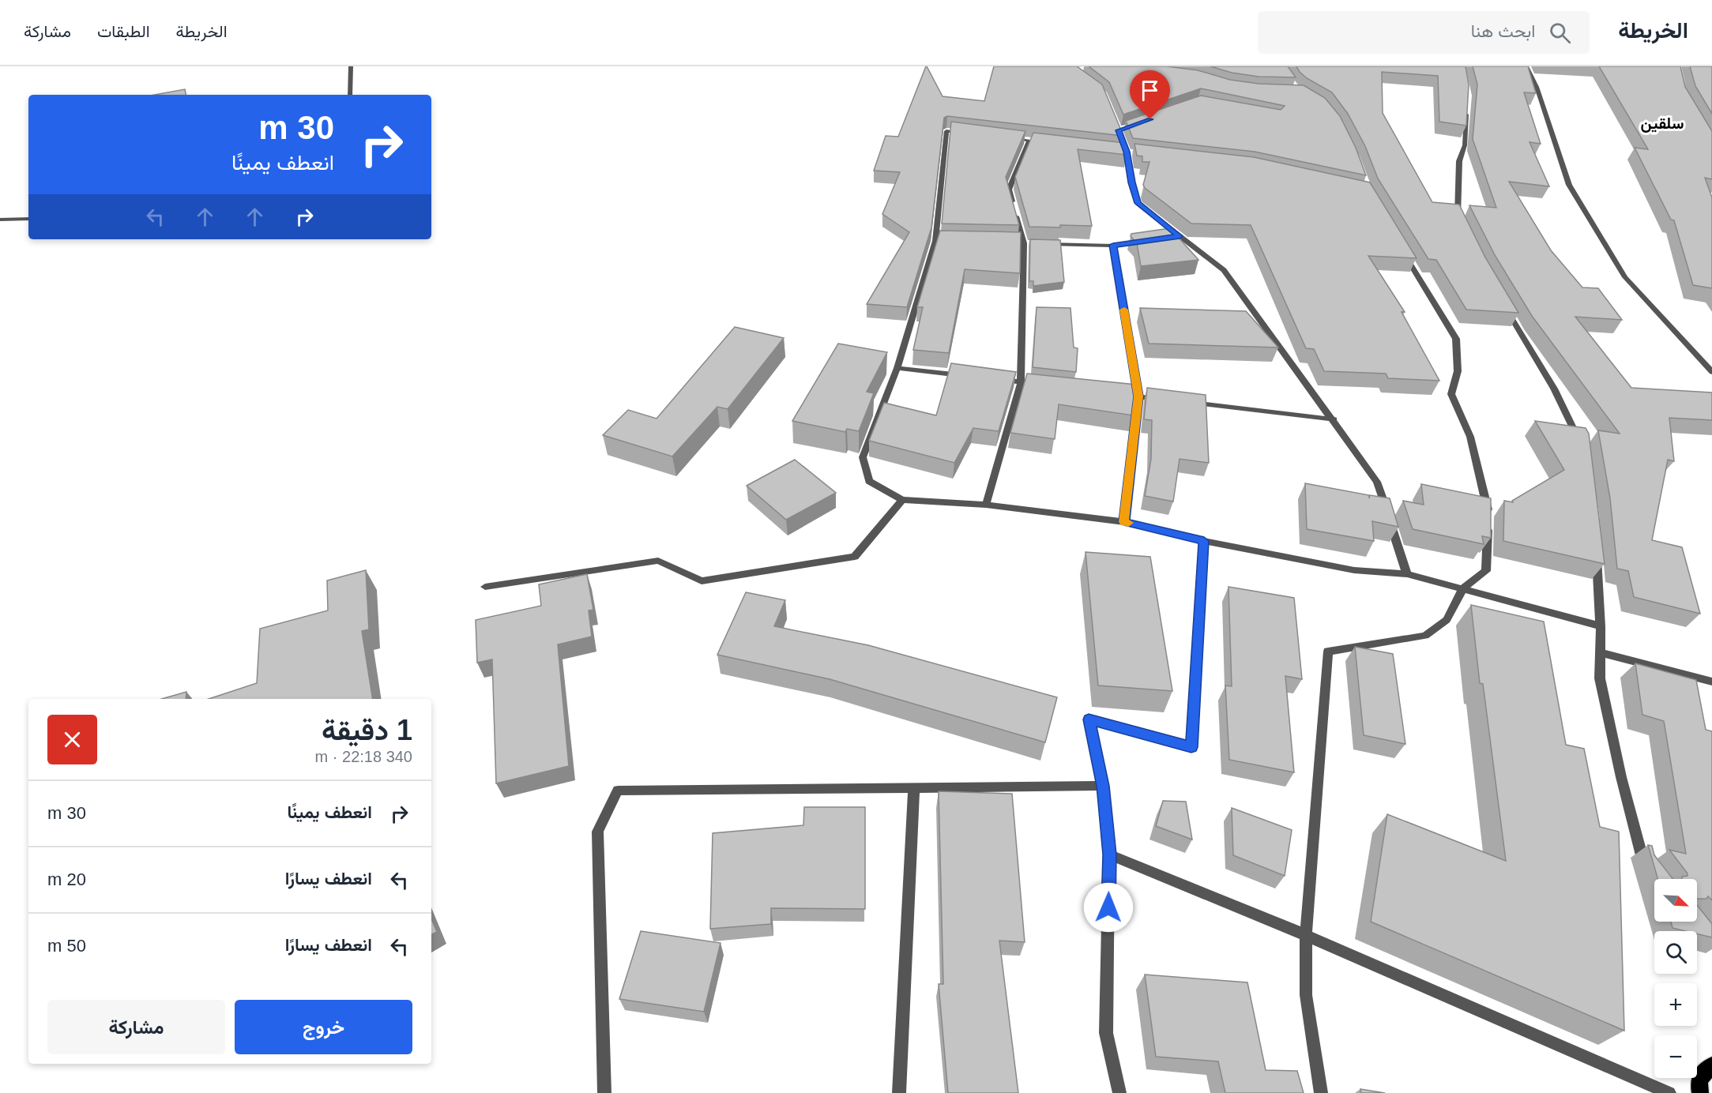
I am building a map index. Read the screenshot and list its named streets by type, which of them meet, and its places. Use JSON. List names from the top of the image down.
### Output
{
  "districts": ["سلقين"],
  "north": "bottom right",
  "page": {
    "header": "الخريطة",
    "search": "ابحث هنا",
    "nav": ["الخريطة", "الطبقات", "مشاركة"],
    "turn": ["30 m", "انعطف يمينًا"],
    "heading": ["1 دقيقة", "340 m · 22:18"],
    "list": [
      {
        "name": "انعطف يمينًا",
        "value": "30 m"
      },
      {
        "name": "انعطف يسارًا",
        "value": "20 m"
      },
      {
        "name": "انعطف يسارًا",
        "value": "50 m"
      }
    ],
    "map_buttons": ["+", "−"],
    "buttons": ["خروج", "مشاركة"]
  }
}
